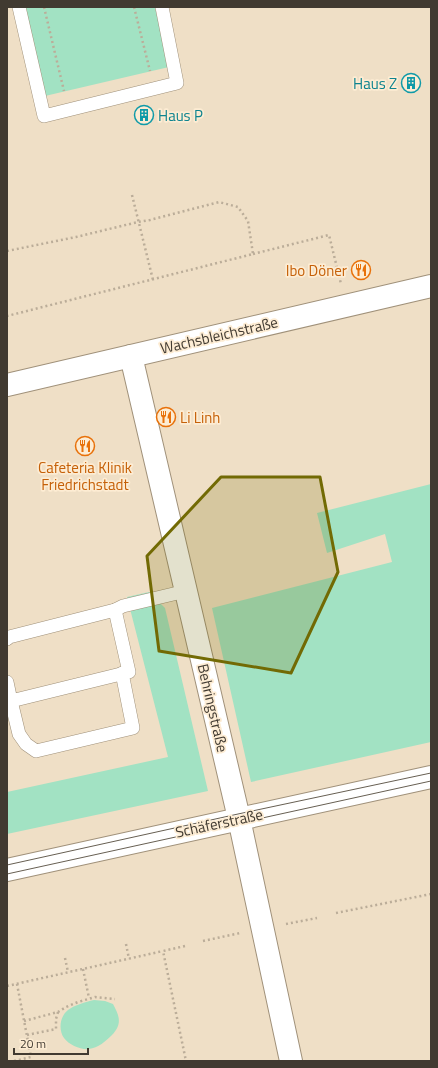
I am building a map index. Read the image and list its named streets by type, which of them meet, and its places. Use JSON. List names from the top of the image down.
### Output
{
  "streets": {
    "street": ["Wachsbleichstraße", "Behringstraße", "Schäferstraße"]
  },
  "crossings": [
    ["Wachsbleichstraße", "Behringstraße"],
    ["Behringstraße", "Schäferstraße"]
  ],
  "places": {
    "building": ["Haus Z", "Haus P"],
    "restaurant": ["Ibo Döner", "Li Linh", "Cafeteria Klinik Friedrichstadt"]
  },
  "scale_bar": "20 m"
}
